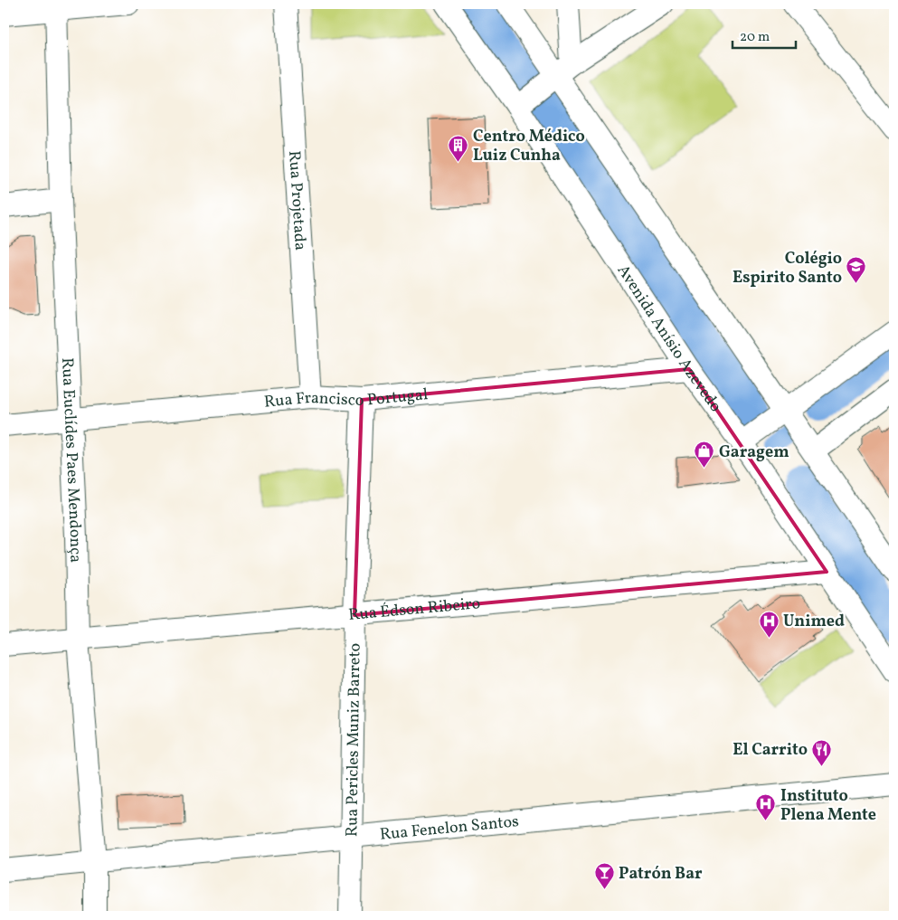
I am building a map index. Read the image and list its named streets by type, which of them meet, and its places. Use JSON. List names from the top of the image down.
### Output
{
  "streets": {
    "street": [
      "Rua Projetada",
      "Avenida Anísio Azevedo",
      "Rua Francisco Portugal",
      "Rua Euclídes Paes Mendonça",
      "Rua Édson Ribeiro",
      "Rua Pericles Muniz Barreto",
      "Rua Fenelon Santos"
    ]
  },
  "crossings": [
    ["Rua Projetada", "Rua Francisco Portugal"],
    ["Avenida Anísio Azevedo", "Rua Francisco Portugal"],
    ["Avenida Anísio Azevedo", "Rua Édson Ribeiro"],
    ["Rua Francisco Portugal", "Rua Euclídes Paes Mendonça"],
    ["Rua Francisco Portugal", "Rua Pericles Muniz Barreto"],
    ["Rua Euclídes Paes Mendonça", "Rua Édson Ribeiro"],
    ["Rua Euclídes Paes Mendonça", "Rua Fenelon Santos"],
    ["Rua Édson Ribeiro", "Rua Pericles Muniz Barreto"],
    ["Rua Pericles Muniz Barreto", "Rua Fenelon Santos"]
  ],
  "places": {
    "building": ["Centro Médico Luiz Cunha"],
    "school or university": ["Colégio Espirito Santo"],
    "shop": ["Garagem"],
    "hospital": ["Unimed", "Instituto Plena Mente"],
    "restaurant": ["El Carrito"],
    "bar": ["Patrón Bar"]
  },
  "scale_bar": "20 m"
}
